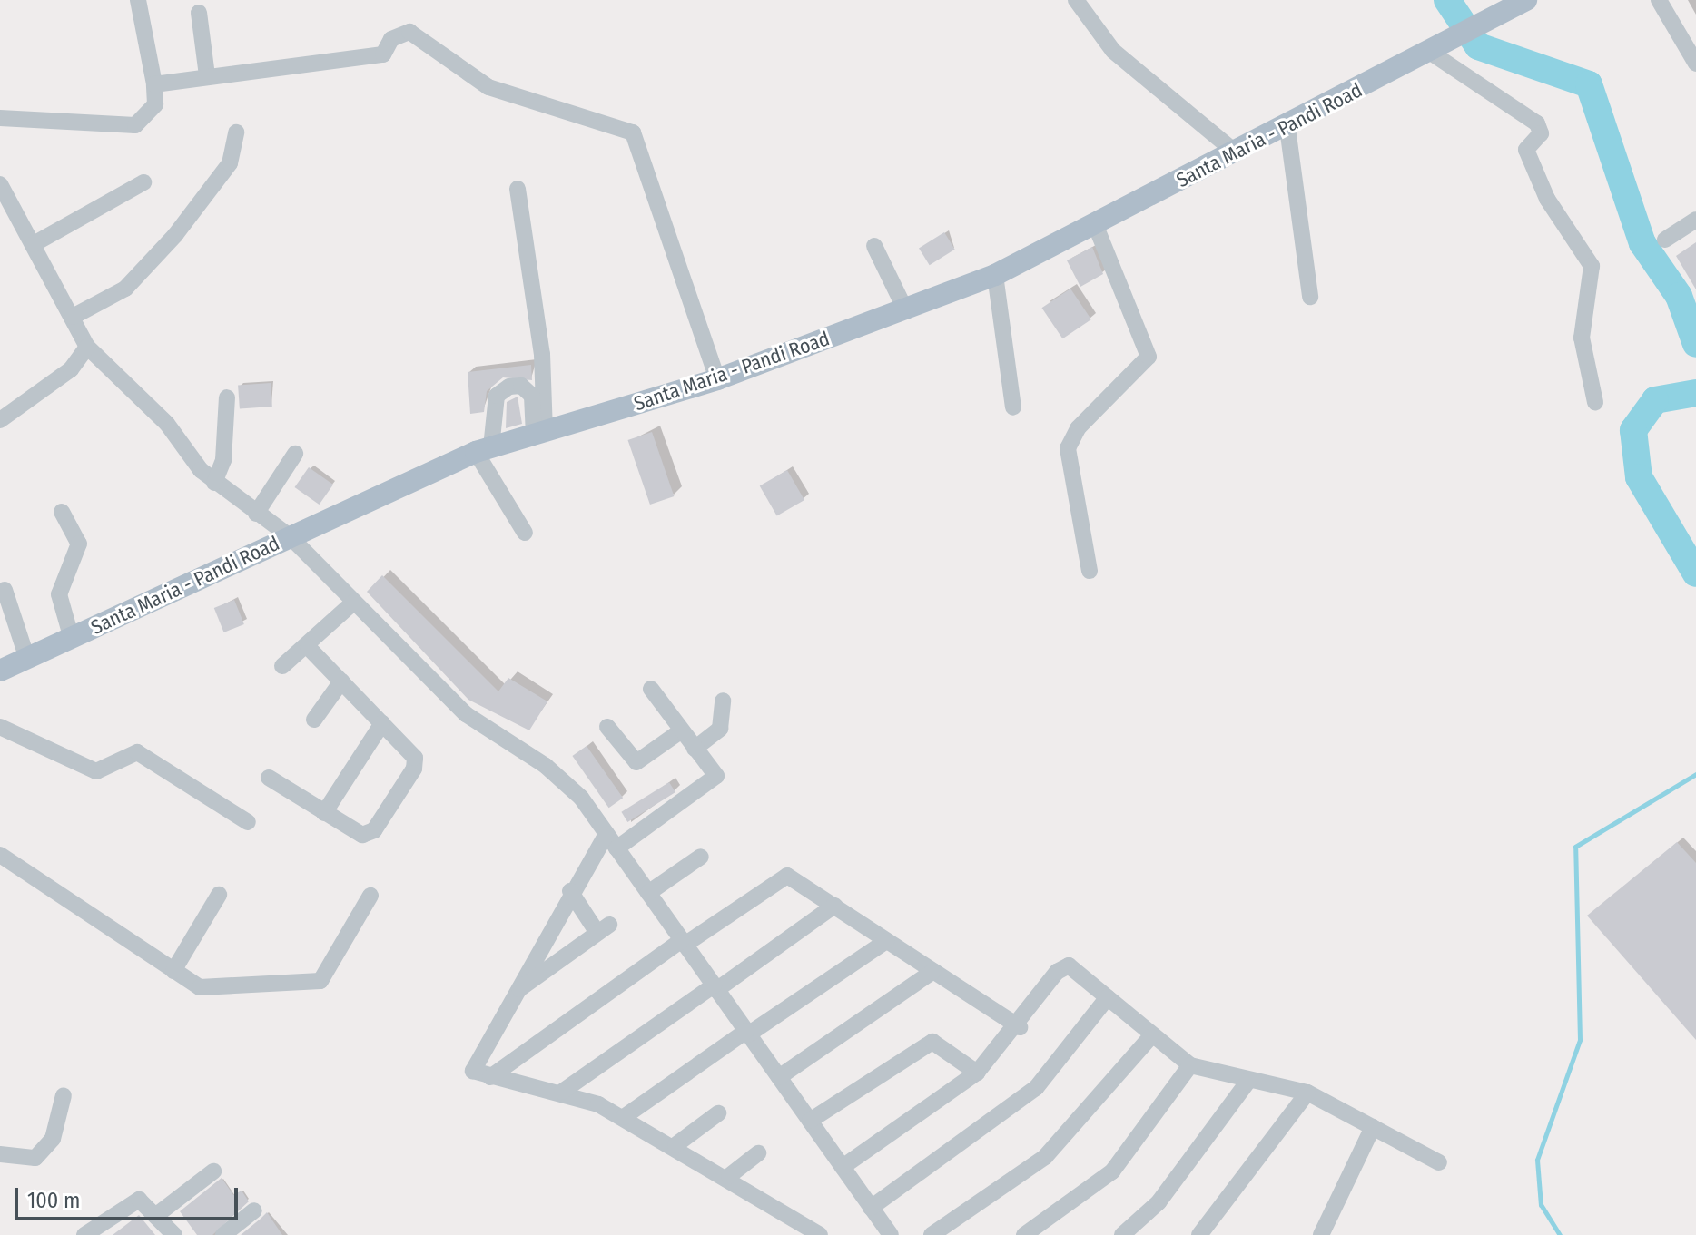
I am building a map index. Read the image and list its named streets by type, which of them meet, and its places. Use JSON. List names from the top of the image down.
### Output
{
  "streets": {
    "main road": ["Santa Maria - Pandi Road"]
  },
  "scale_bar": "100 m"
}
